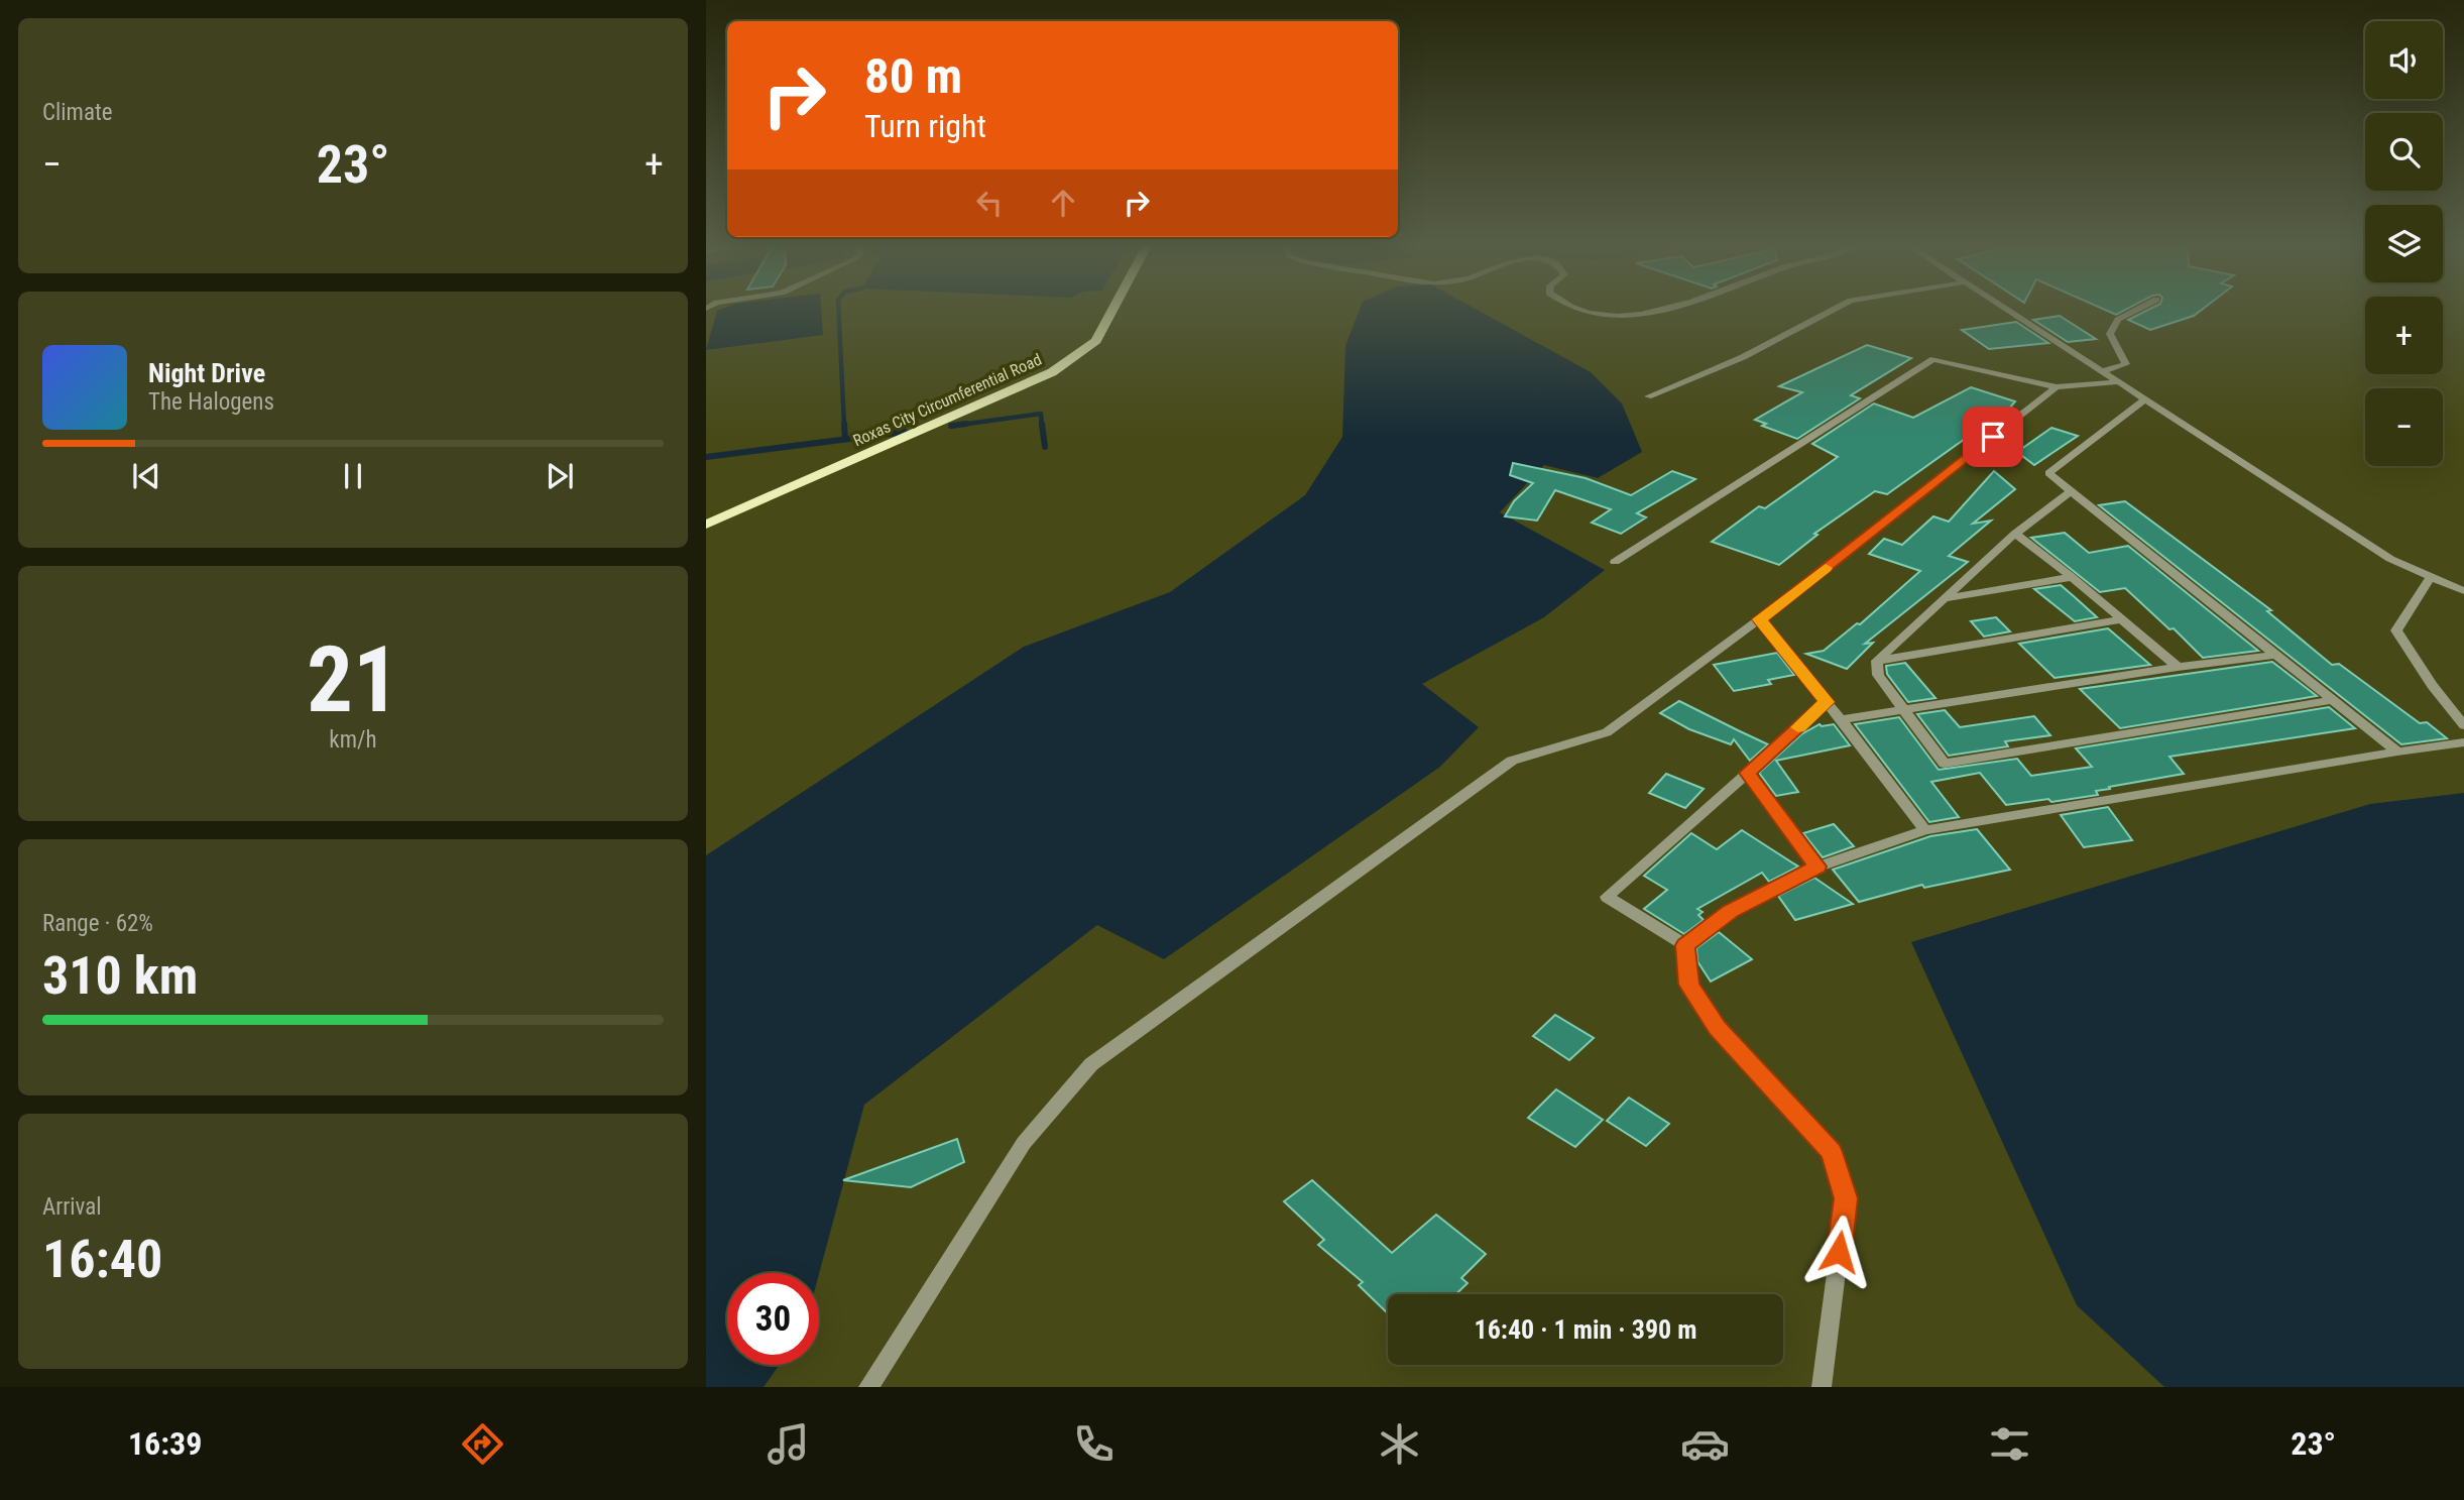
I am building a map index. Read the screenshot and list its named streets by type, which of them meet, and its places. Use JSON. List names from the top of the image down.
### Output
{
  "streets": {
    "main road": ["Roxas City Circumferential Road"]
  },
  "page": {
    "tile": [
      "Climate",
      ["21", "km/h"],
      ["Range · 62%", "310 km"],
      ["Arrival", "16:40"]
    ],
    "map_buttons": ["+", "−"],
    "turn": ["80 m", "Turn right"],
    "heat": ["−", "23°", "+"],
    "song": ["Night Drive", "The Halogens"],
    "limit": "30",
    "trip": "16:40 · 1 min · 390 m",
    "tabs": ["16:39", "23°"]
  }
}
